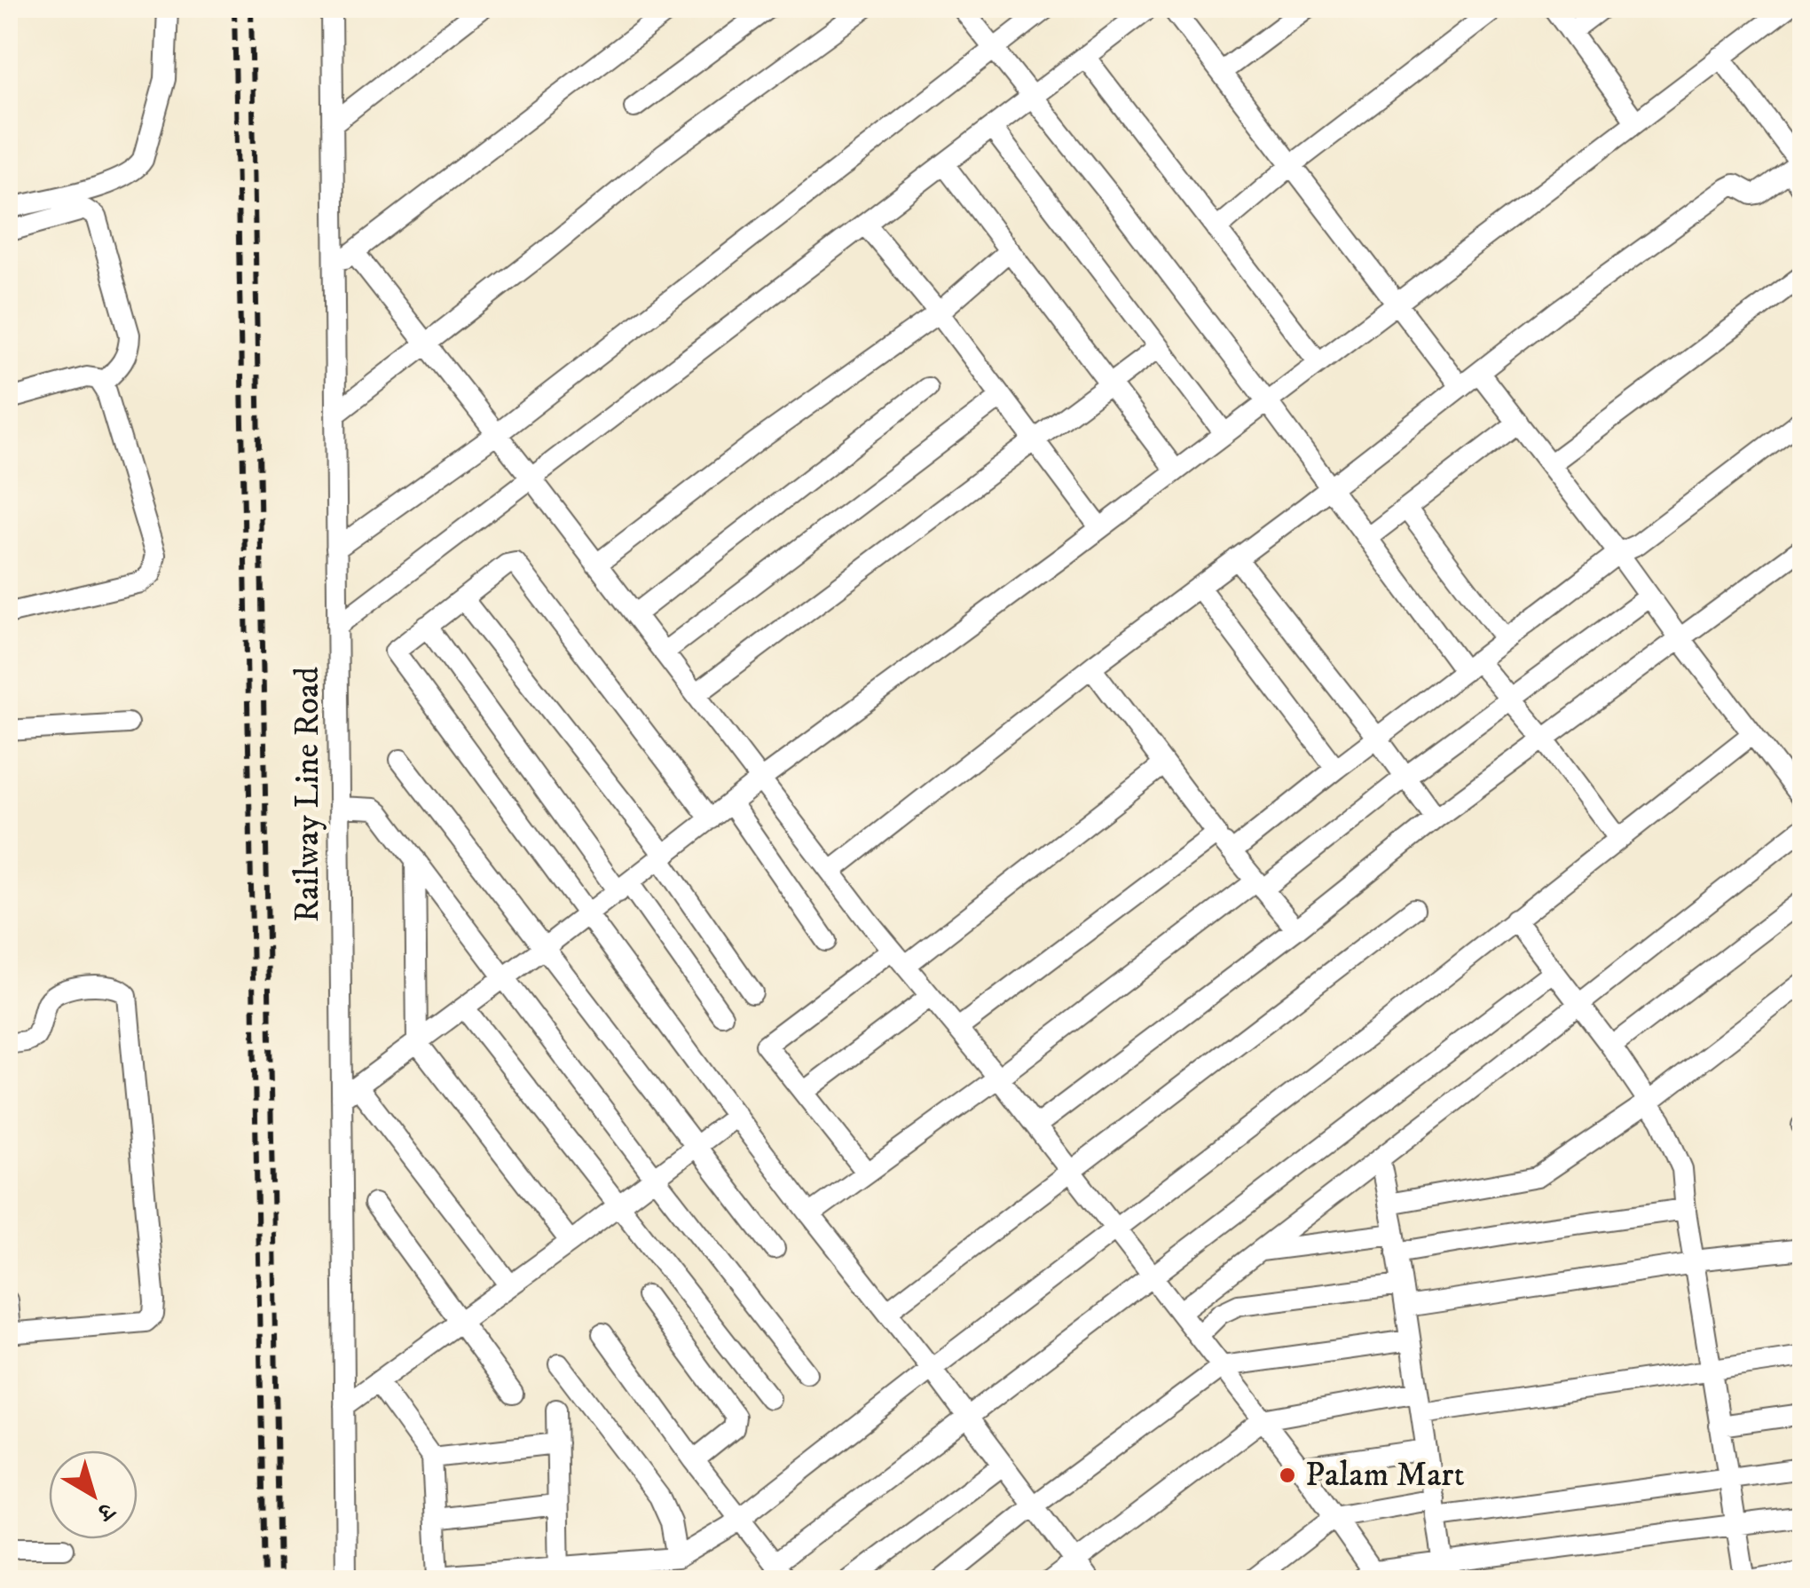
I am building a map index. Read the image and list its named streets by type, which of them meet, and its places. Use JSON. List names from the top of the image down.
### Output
{
  "streets": {
    "street": ["Railway Line Road"]
  },
  "places": ["Palam Mart"],
  "north": "bottom right"
}
